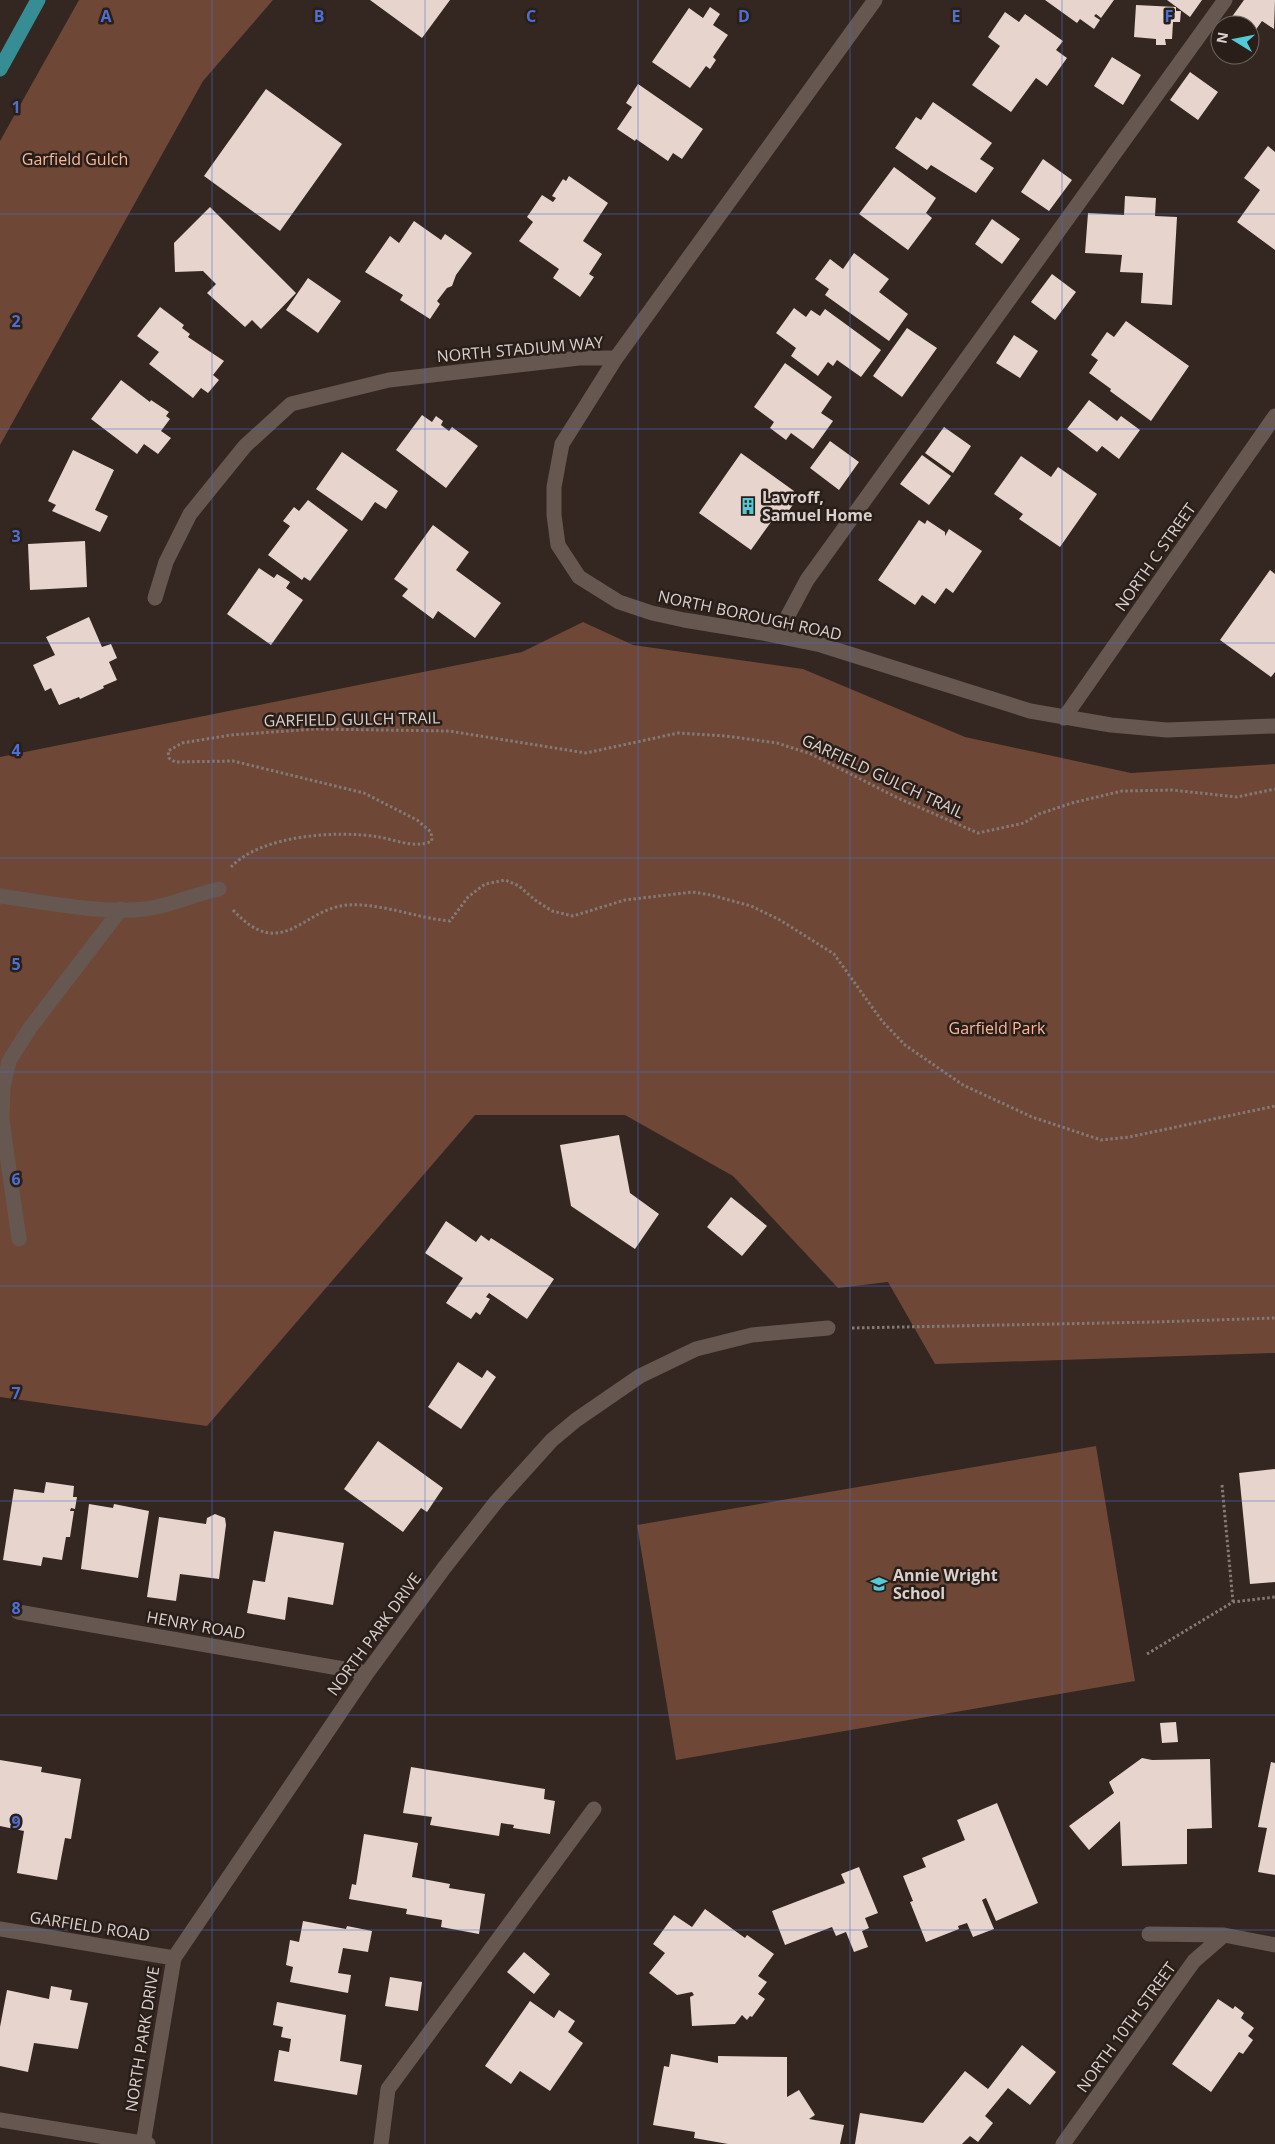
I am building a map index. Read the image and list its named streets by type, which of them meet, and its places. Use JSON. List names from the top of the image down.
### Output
{
  "streets": {
    "street": [
      "NORTH STADIUM WAY",
      "NORTH C STREET",
      "NORTH BOROUGH ROAD",
      "HENRY ROAD",
      "NORTH PARK DRIVE",
      "GARFIELD ROAD",
      "NORTH 10TH STREET"
    ],
    "path": ["GARFIELD GULCH TRAIL"]
  },
  "crossings": [
    ["NORTH STADIUM WAY", "NORTH BOROUGH ROAD"],
    ["NORTH C STREET", "NORTH BOROUGH ROAD"],
    ["HENRY ROAD", "NORTH PARK DRIVE"],
    ["NORTH PARK DRIVE", "GARFIELD ROAD"]
  ],
  "parks": ["Garfield Gulch", "Garfield Park"],
  "places": {
    "building": ["Lavroff, Samuel Home"],
    "school or university": ["Annie Wright School"]
  },
  "north": "left",
  "grid": {
    "columns": [
      "A",
      "B",
      "C",
      "D",
      "E",
      "F"
    ],
    "rows": [
      "1",
      "2",
      "3",
      "4",
      "5",
      "6",
      "7",
      "8",
      "9"
    ]
  }
}
